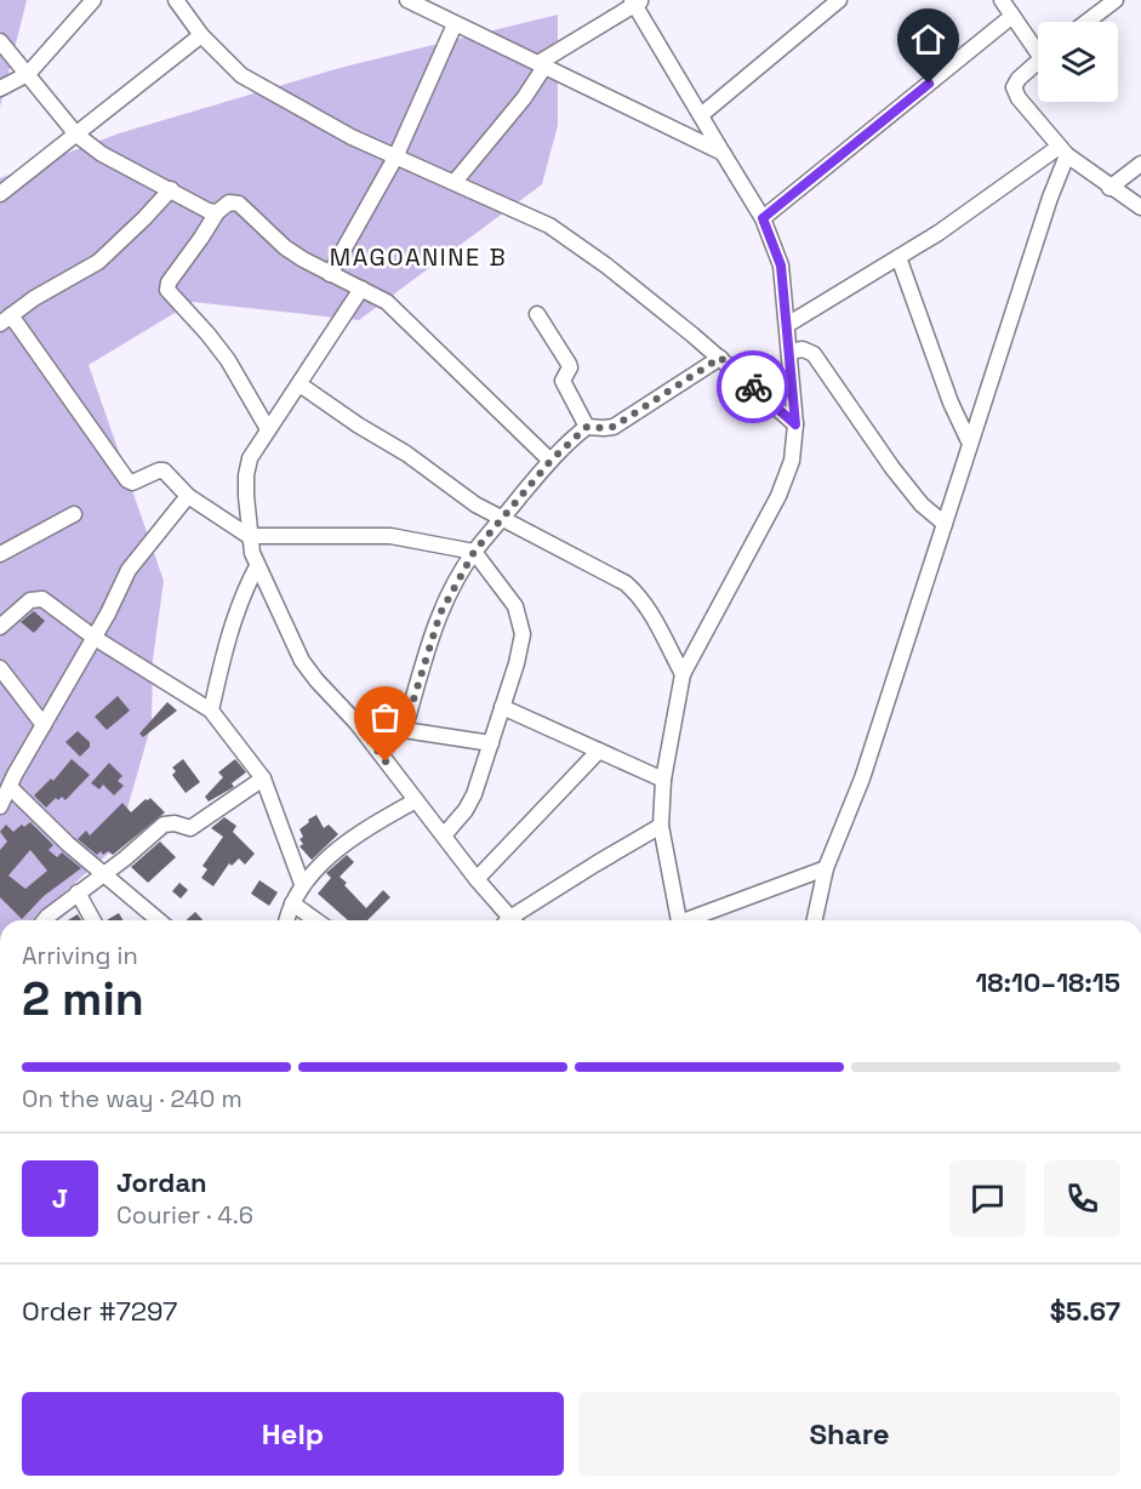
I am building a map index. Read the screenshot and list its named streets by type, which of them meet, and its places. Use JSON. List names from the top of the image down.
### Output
{
  "districts": ["MAGOANINE B"],
  "page": {
    "heading": ["2 min", "Arriving in", "18:10–18:15"],
    "panel": [
      "Jordan",
      "Courier · 4.6",
      "Order #7297",
      "$5.67"
    ],
    "bar": "On the way · 240 m",
    "round": "J",
    "buttons": ["Help", "Share"]
  }
}
